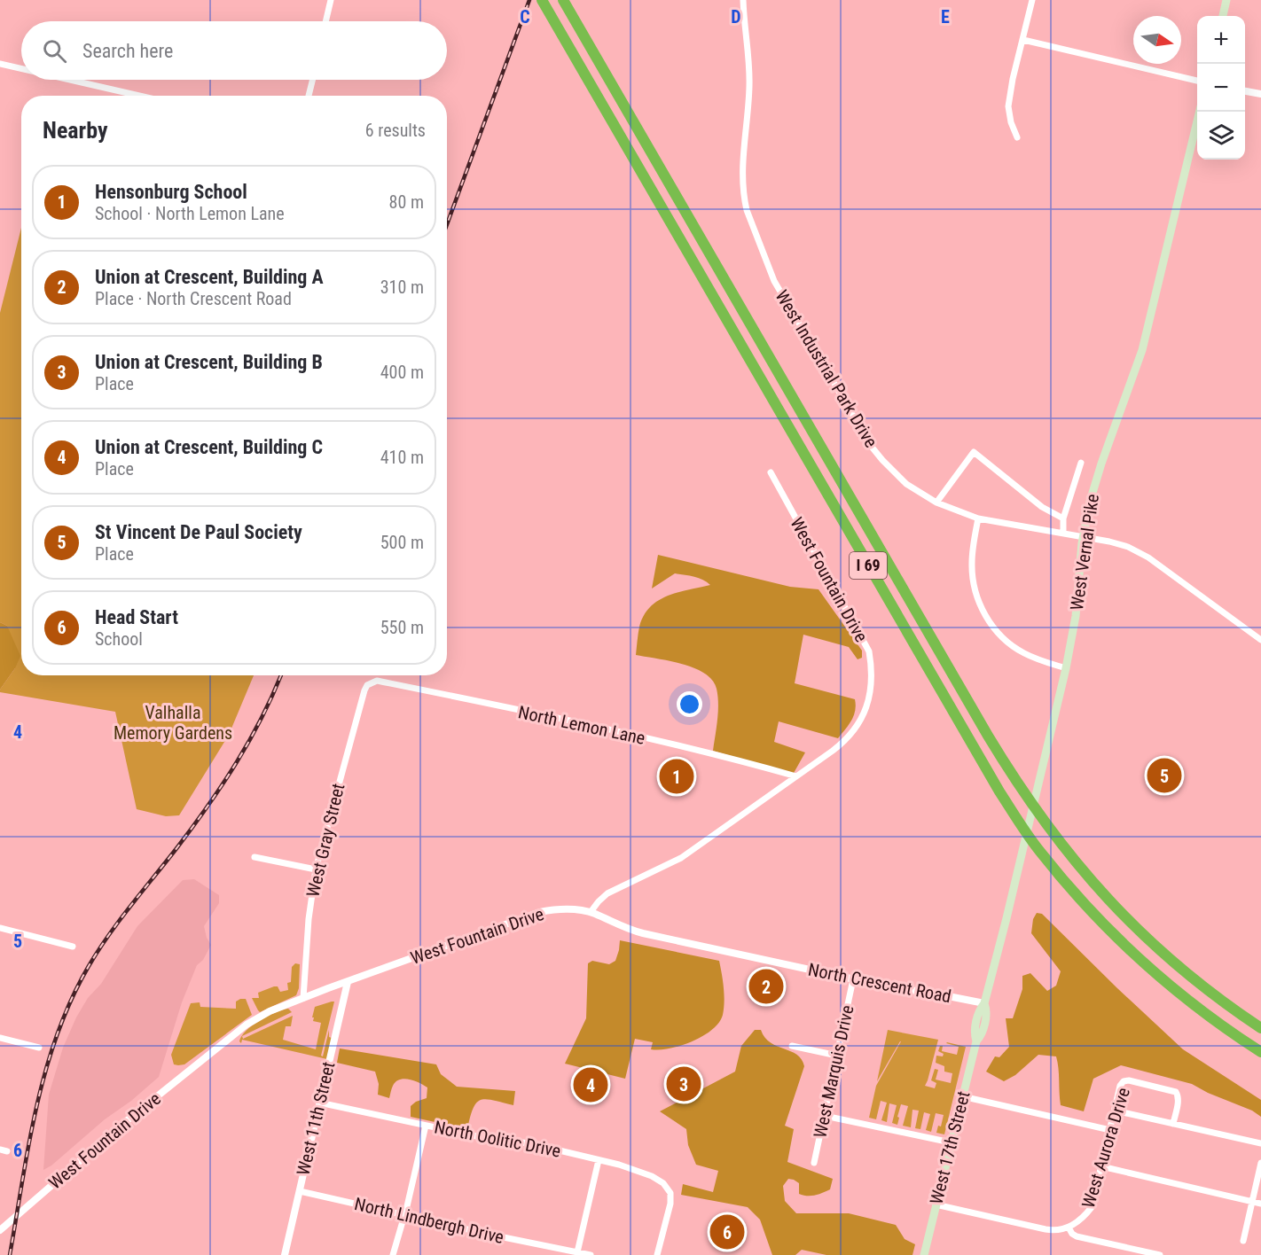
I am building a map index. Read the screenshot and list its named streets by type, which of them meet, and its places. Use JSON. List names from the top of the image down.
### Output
{
  "streets": {
    "highway": ["I 69"],
    "main road": ["West Vernal Pike", "West 17th Street"],
    "street": [
      "West Industrial Park Drive",
      "West Fountain Drive",
      "North Lemon Lane",
      "West Gray Street",
      "North Crescent Road",
      "West Marquis Drive",
      "West 11th Street",
      "North Oolitic Drive",
      "West Aurora Drive",
      "North Lindbergh Drive"
    ]
  },
  "crossings": [
    ["West Vernal Pike", "North Crescent Road"],
    ["West Vernal Pike", "West 17th Street"],
    ["West Fountain Drive", "North Lemon Lane"],
    ["West Fountain Drive", "West Gray Street"],
    ["West Fountain Drive", "North Crescent Road"],
    ["West Fountain Drive", "West 11th Street"],
    ["North Lemon Lane", "West Gray Street"],
    ["North Crescent Road", "West Marquis Drive"],
    ["North Crescent Road", "West 17th Street"],
    ["West 11th Street", "North Oolitic Drive"],
    ["West 11th Street", "North Lindbergh Drive"]
  ],
  "parks": ["Valhalla Memory Gardens"],
  "north": "right",
  "page": {
    "map_buttons": ["+", "−"],
    "search": "Search here",
    "heading": ["Nearby", "6 results"],
    "list": [
      {
        "mark": "1",
        "name": "Hensonburg School",
        "note": "School · North Lemon Lane",
        "value": "80 m"
      },
      {
        "mark": "2",
        "name": "Union at Crescent, Building A",
        "note": "Place · North Crescent Road",
        "value": "310 m"
      },
      {
        "mark": "3",
        "name": "Union at Crescent, Building B",
        "note": "Place",
        "value": "400 m"
      },
      {
        "mark": "4",
        "name": "Union at Crescent, Building C",
        "note": "Place",
        "value": "410 m"
      },
      {
        "mark": "5",
        "name": "St Vincent De Paul Society",
        "note": "Place",
        "value": "500 m"
      },
      {
        "mark": "6",
        "name": "Head Start",
        "note": "School",
        "value": "550 m"
      }
    ],
    "pins": [
      "5",
      "1",
      "2",
      "3",
      "4",
      "6"
    ]
  },
  "grid": {
    "columns": ["C", "D", "E"],
    "rows": ["4", "5", "6"]
  }
}
